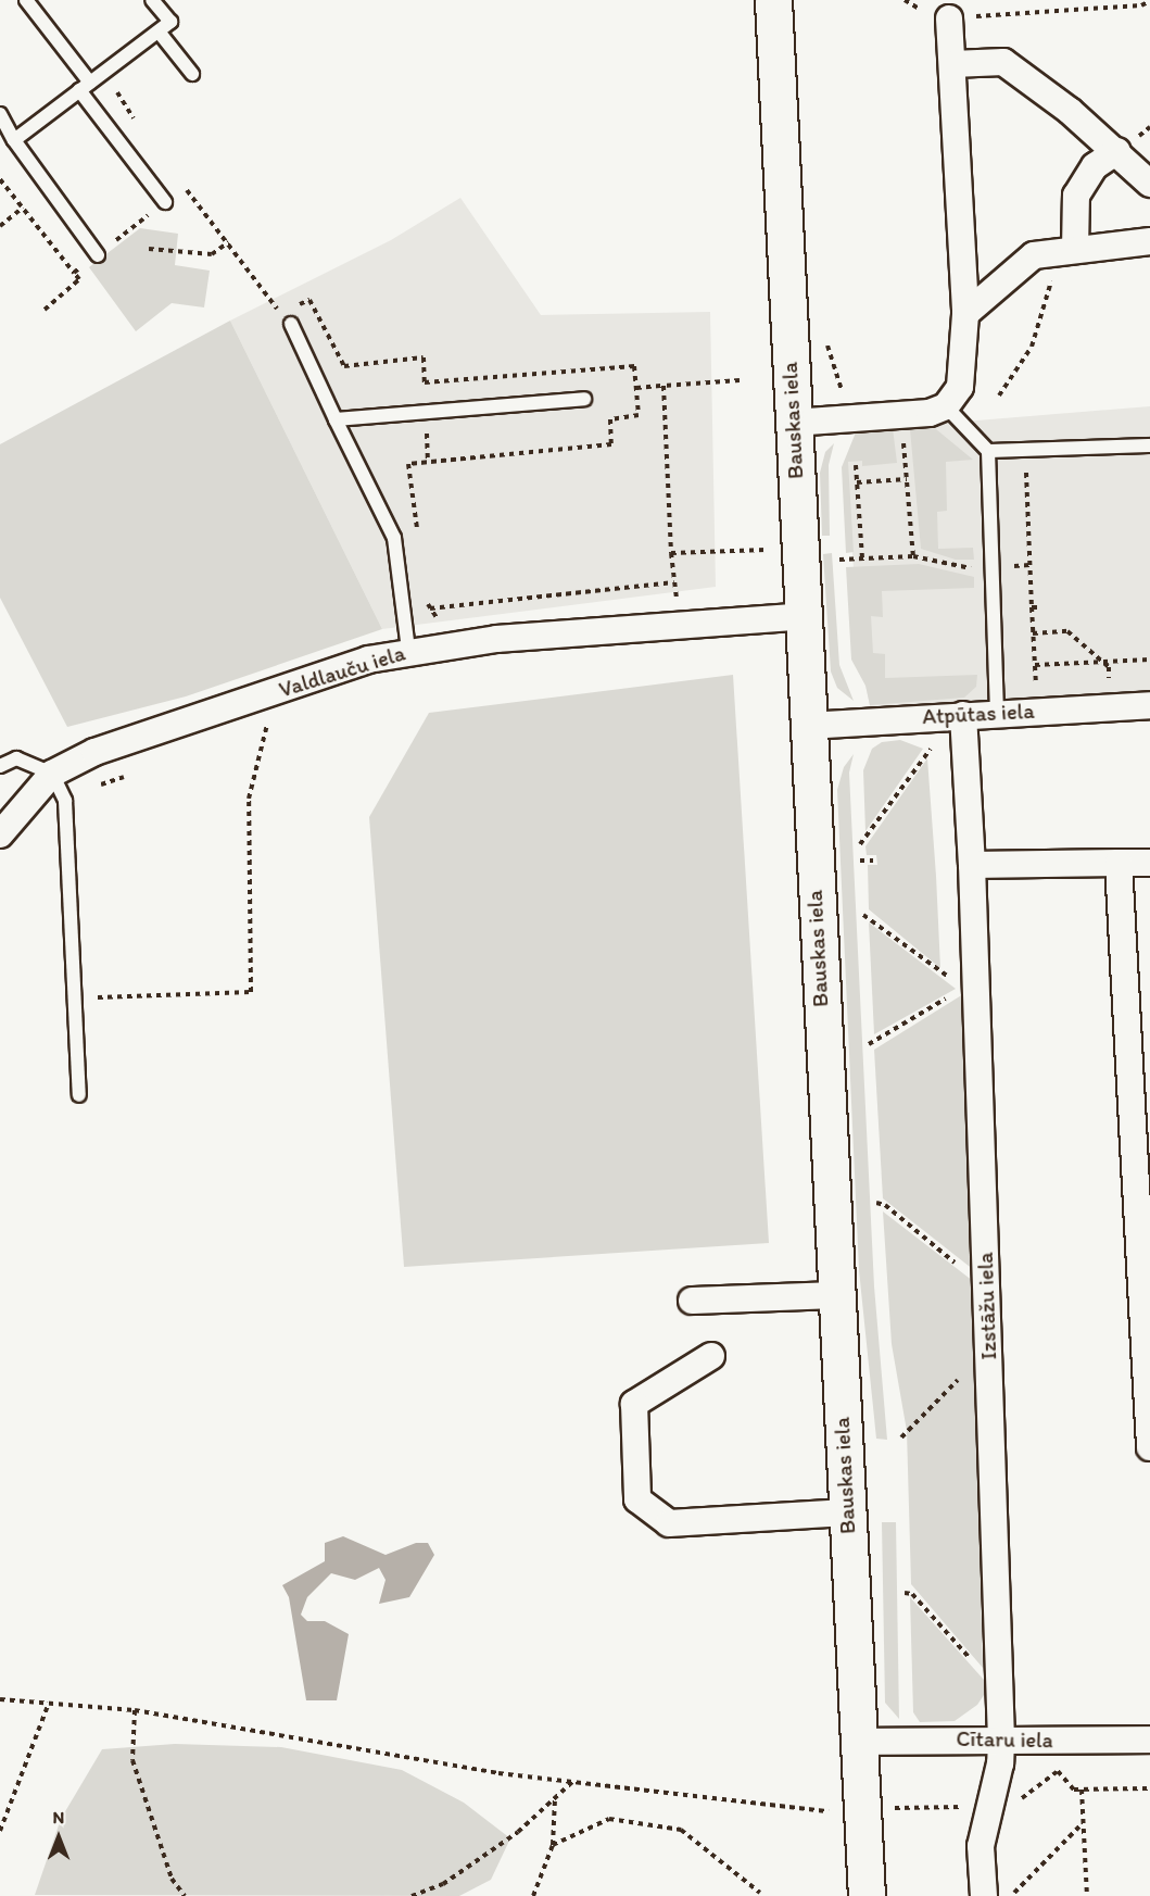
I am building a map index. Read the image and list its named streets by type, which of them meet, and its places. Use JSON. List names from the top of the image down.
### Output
{
  "streets": {
    "main road": ["Bauskas iela"],
    "street": [
      "Valdlauču iela",
      "Atpūtas iela",
      "Izstāžu iela",
      "Cītaru iela"
    ]
  },
  "crossings": [
    ["Bauskas iela", "Valdlauču iela"],
    ["Bauskas iela", "Atpūtas iela"],
    ["Bauskas iela", "Cītaru iela"],
    ["Atpūtas iela", "Izstāžu iela"],
    ["Izstāžu iela", "Cītaru iela"]
  ],
  "north": "top"
}
